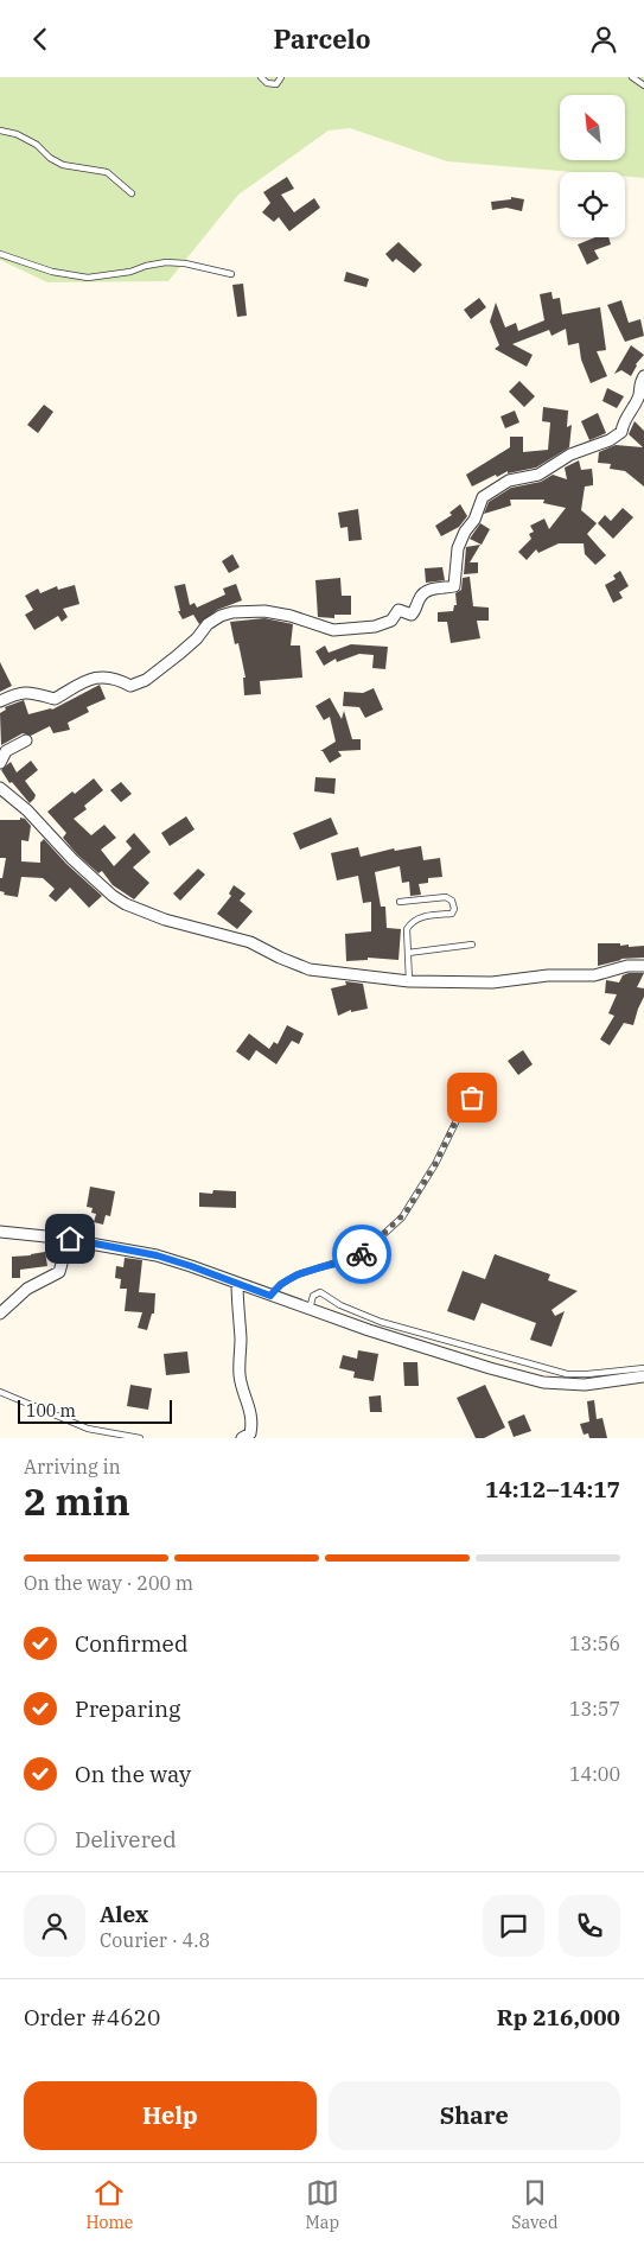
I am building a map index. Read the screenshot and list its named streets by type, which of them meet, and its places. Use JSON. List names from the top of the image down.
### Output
{
  "scale_bar": "100 m",
  "north": "top left",
  "page": {
    "header": "Parcelo",
    "scale": "100 m",
    "heading": ["2 min", "Arriving in", "14:12–14:17"],
    "panel": [
      "Alex",
      "Courier · 4.8",
      "Order #4620",
      "Rp 216,000"
    ],
    "bar": "On the way · 200 m",
    "list": [
      ["Confirmed", "13:56"],
      ["Preparing", "13:57"],
      ["On the way", "14:00"],
      "Delivered"
    ],
    "buttons": ["Help", "Share"],
    "tabs": ["Home", "Map", "Saved"]
  }
}
